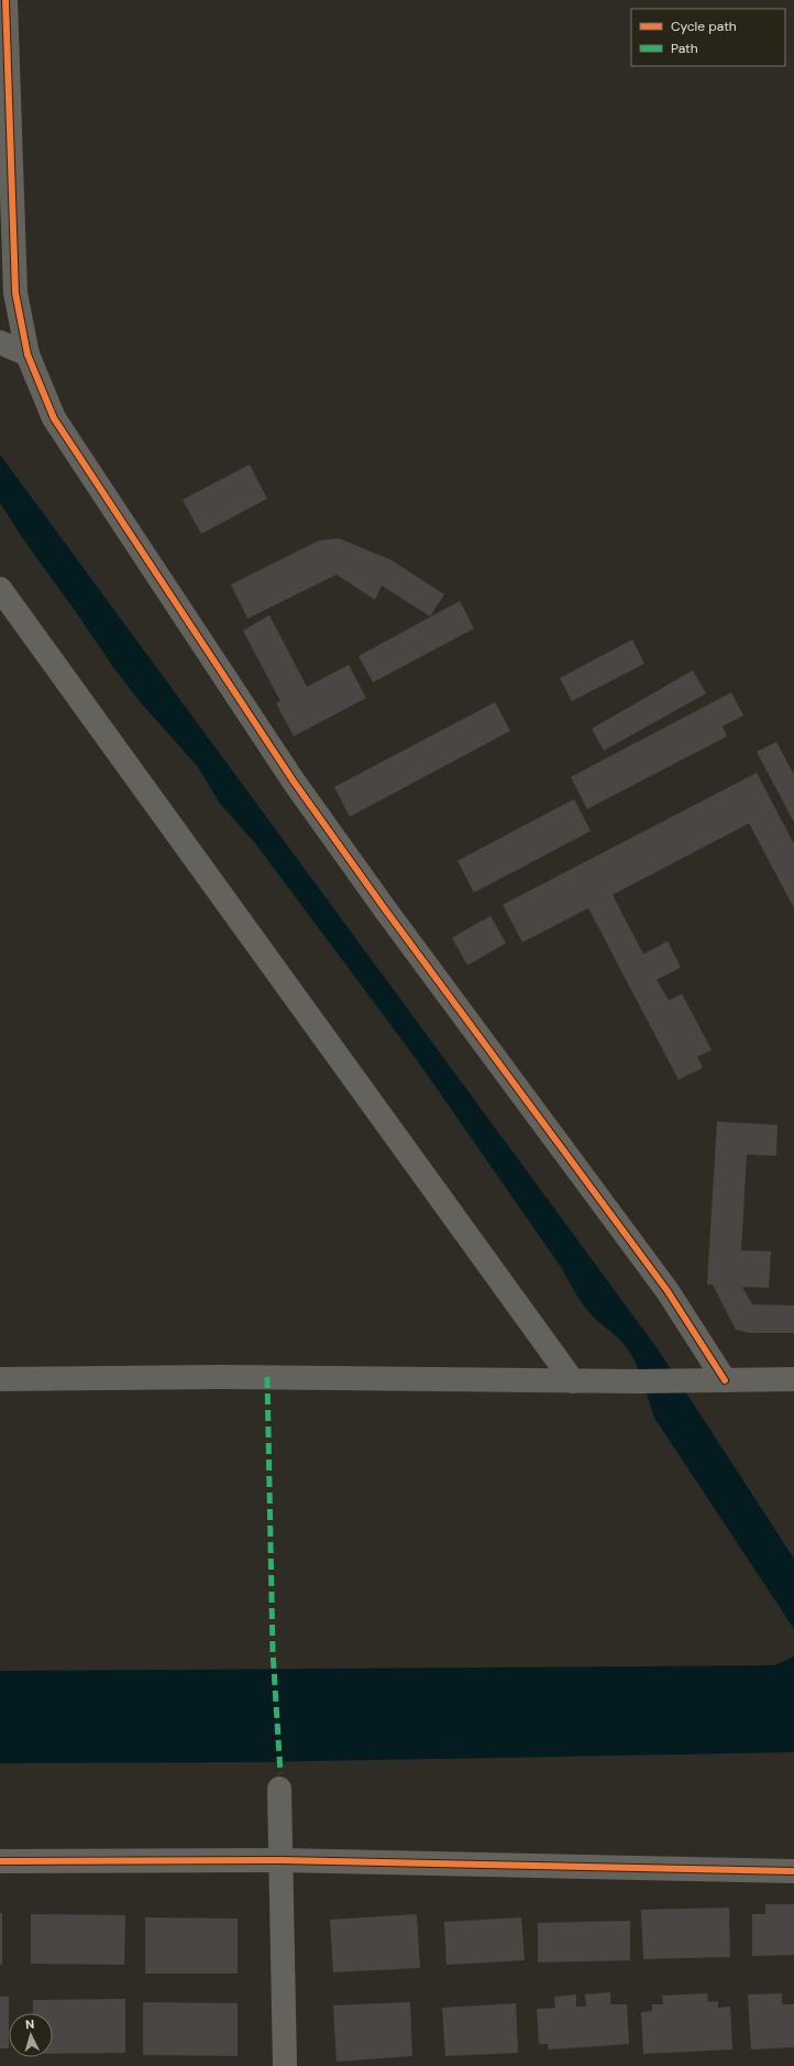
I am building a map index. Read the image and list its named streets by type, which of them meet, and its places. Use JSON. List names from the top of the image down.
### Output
{
  "legend": ["Cycle path", "Path"],
  "north": "top"
}
